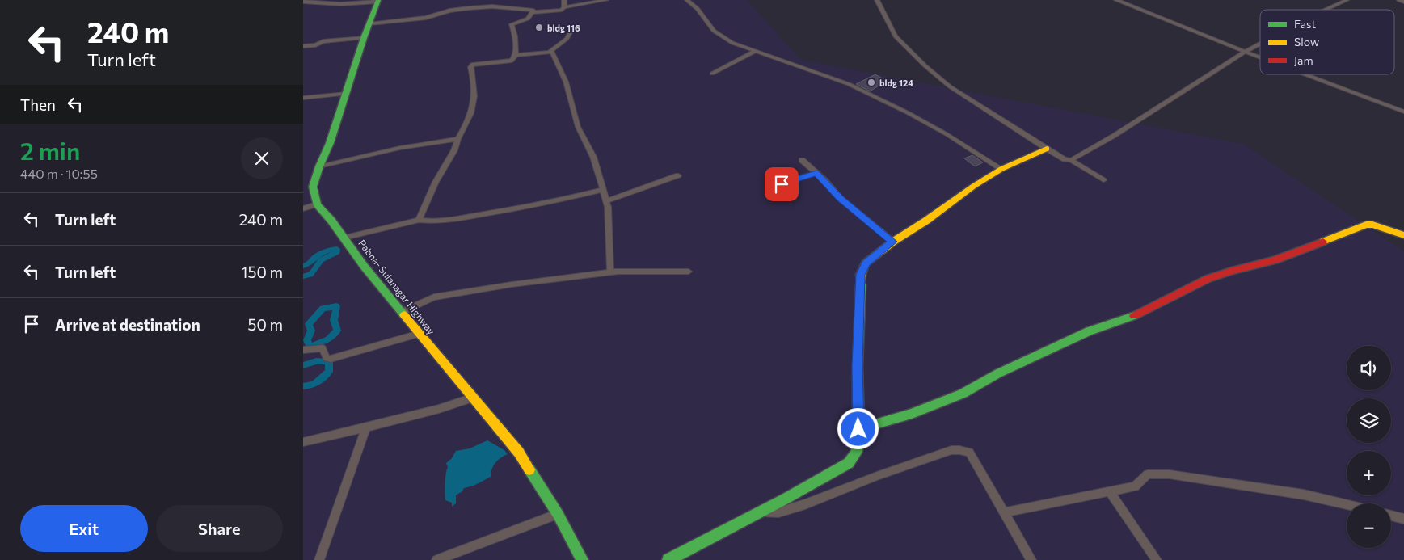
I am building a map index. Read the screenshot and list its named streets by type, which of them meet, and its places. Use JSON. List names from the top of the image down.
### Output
{
  "streets": {
    "street": ["Pabna- Sujanagar Highway"]
  },
  "places": ["bldg 116", "bldg 124"],
  "legend": ["Fast", "Slow", "Jam"],
  "page": {
    "turn": ["240 m", "Turn left"],
    "then": "Then",
    "heading": ["2 min", "440 m · 10:55"],
    "list": [
      {
        "name": "Turn left",
        "value": "240 m"
      },
      {
        "name": "Turn left",
        "value": "150 m"
      },
      {
        "name": "Arrive at destination",
        "value": "50 m"
      }
    ],
    "map_buttons": ["+", "−"],
    "buttons": ["Exit", "Share"]
  }
}
